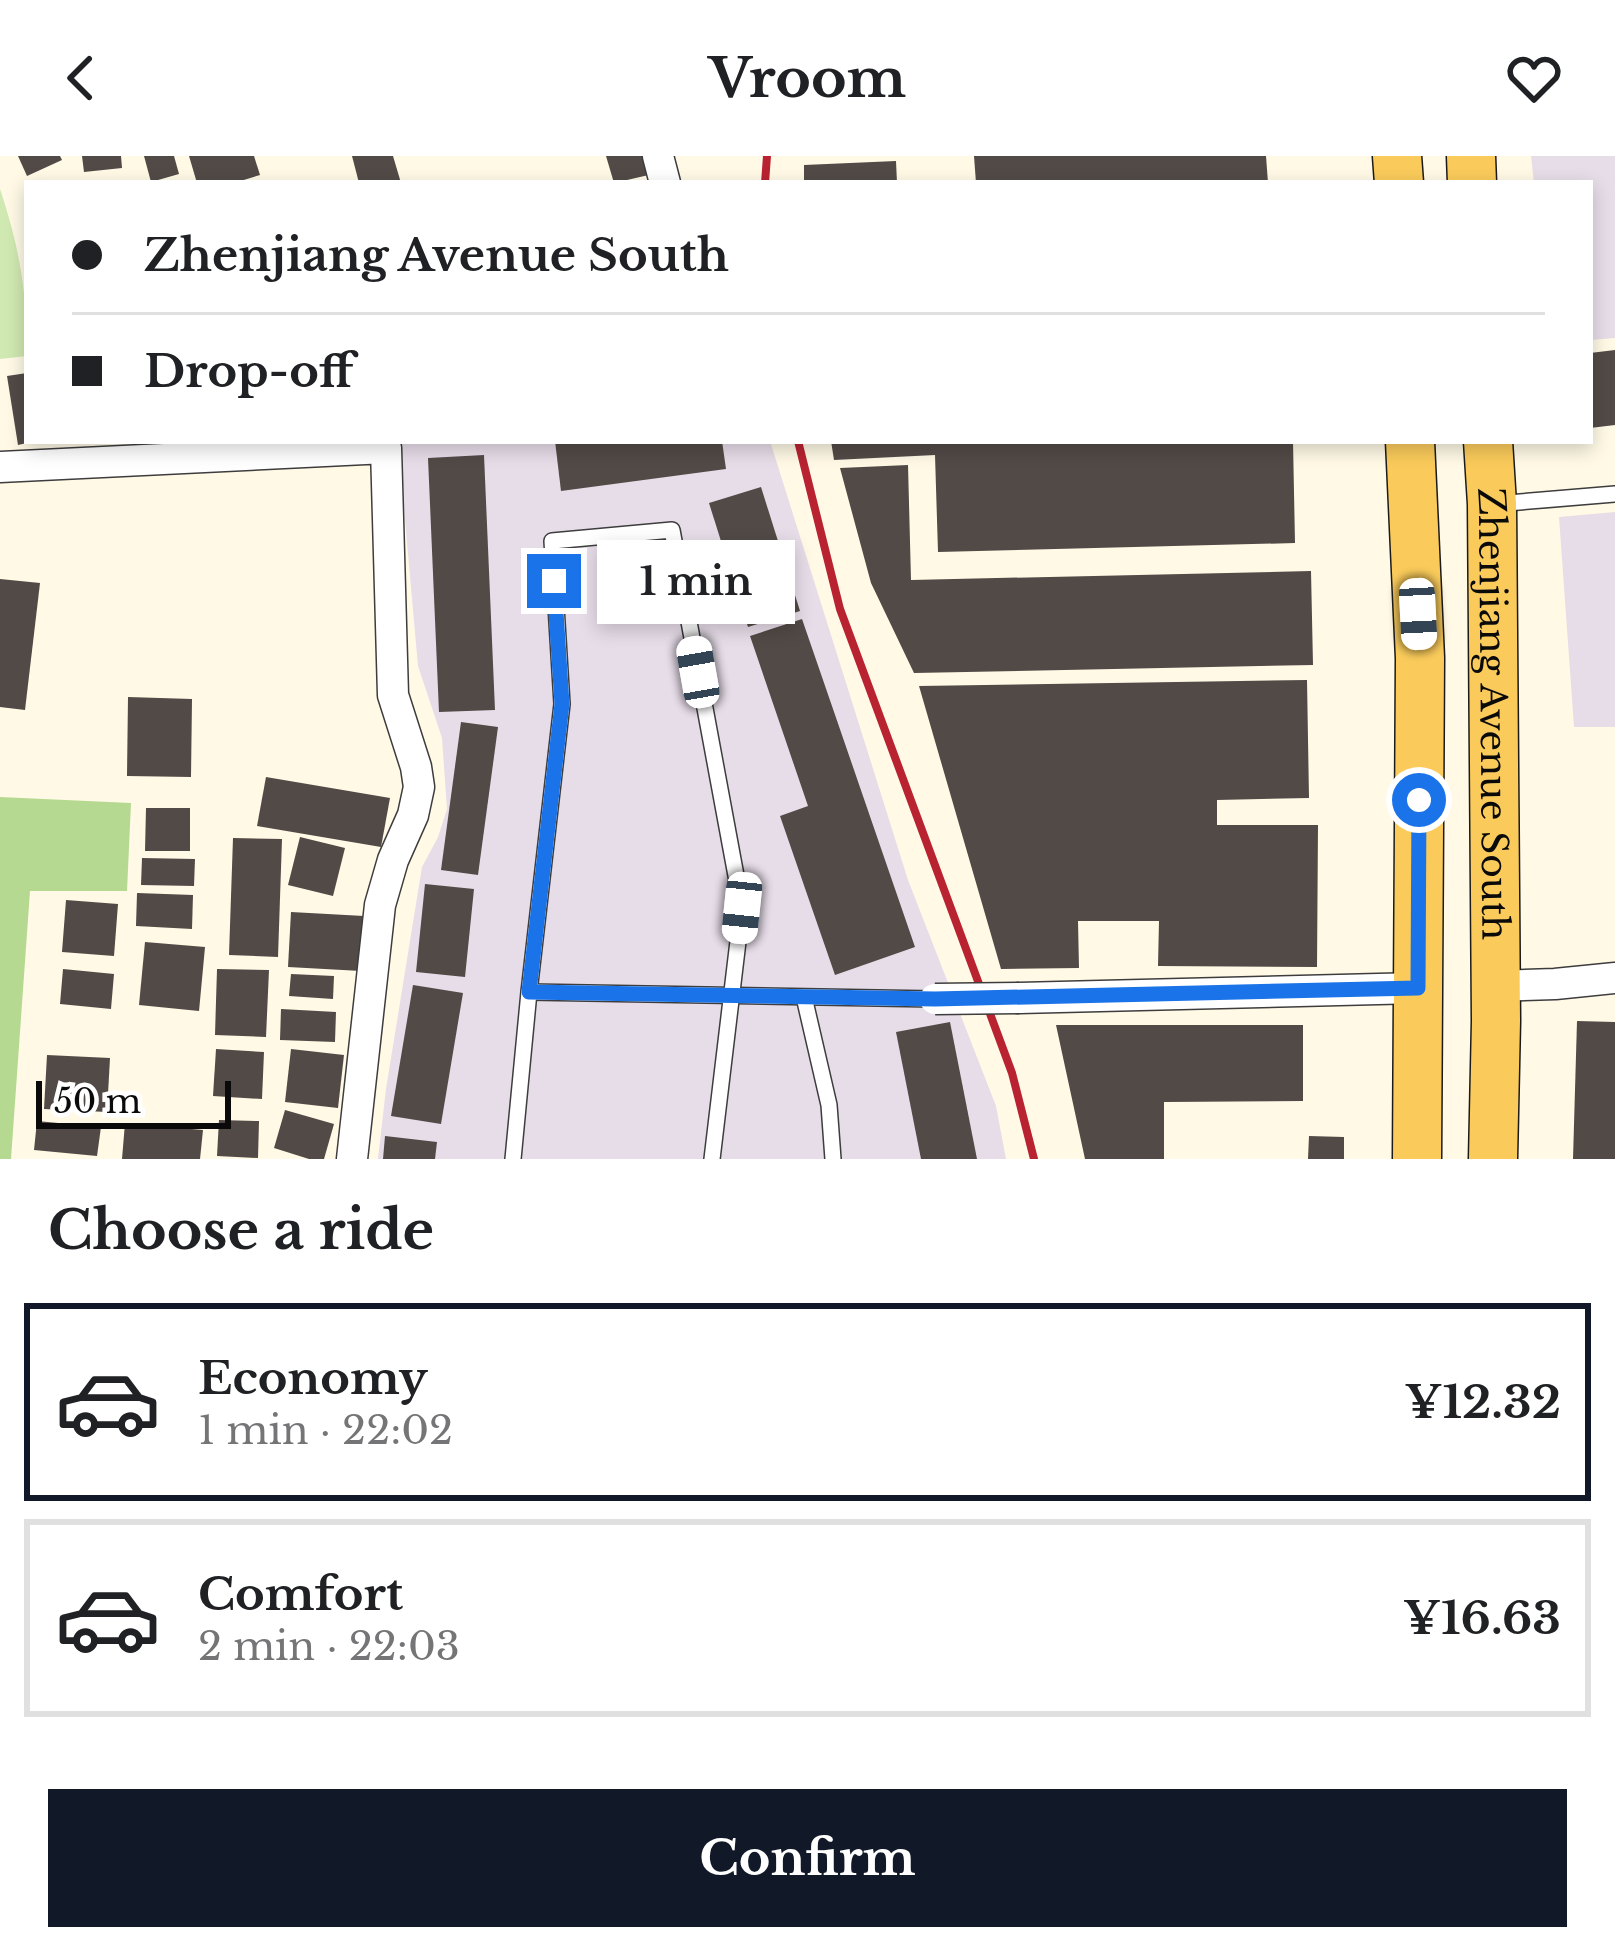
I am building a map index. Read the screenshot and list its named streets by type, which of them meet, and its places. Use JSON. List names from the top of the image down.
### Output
{
  "streets": {
    "main road": ["Zhenjiang Avenue South"]
  },
  "scale_bar": "50 m",
  "page": {
    "header": "Vroom",
    "banner": ["Zhenjiang Avenue South", "Drop-off"],
    "bubble": "1 min",
    "scale": "50 m",
    "heading": "Choose a ride",
    "list": [
      {
        "name": "Economy",
        "note": "1 min · 22:02",
        "value": "¥12.32"
      },
      {
        "name": "Comfort",
        "note": "2 min · 22:03",
        "value": "¥16.63"
      }
    ],
    "buttons": "Confirm"
  }
}
